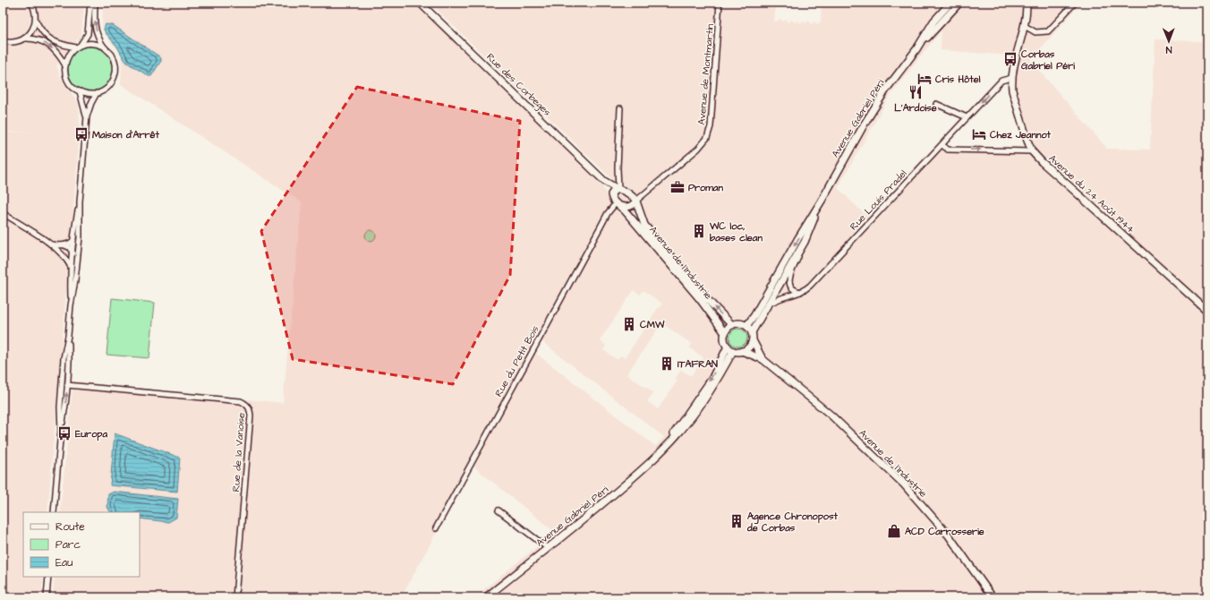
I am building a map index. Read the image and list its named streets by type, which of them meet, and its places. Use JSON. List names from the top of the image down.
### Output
{
  "streets": {
    "street": [
      "Avenue de Montmartin",
      "Rue des Corbeges",
      "Avenue Gabriel Péri",
      "Avenue du 24 Août 1944",
      "Rue Louis Pradel",
      "Avenue de l'Industrie",
      "Rue du Petit Bois",
      "Rue de la Vanoise"
    ]
  },
  "crossings": [
    ["Avenue de Montmartin", "Rue des Corbeges"],
    ["Avenue de Montmartin", "Avenue de l'Industrie"],
    ["Rue des Corbeges", "Avenue de l'Industrie"],
    ["Avenue Gabriel Péri", "Rue Louis Pradel"],
    ["Avenue Gabriel Péri", "Avenue de l'Industrie"],
    ["Avenue de l'Industrie", "Rue du Petit Bois"]
  ],
  "places": {
    "bus stop": ["Corbas Gabriel Péri", "Maison d'Arrêt", "Europa"],
    "hotel": ["Cris Hôtel", "Chez Jeannot"],
    "restaurant": ["L'Ardoise"],
    "office": ["Proman"],
    "building": [
      "WC loc, bases clean",
      "CMW",
      "ITAFRAN",
      "Agence Chronopost de Corbas"
    ],
    "shop": ["ACD Carrosserie"]
  },
  "legend": ["Route", "Parc", "Eau"],
  "north": "bottom"
}
